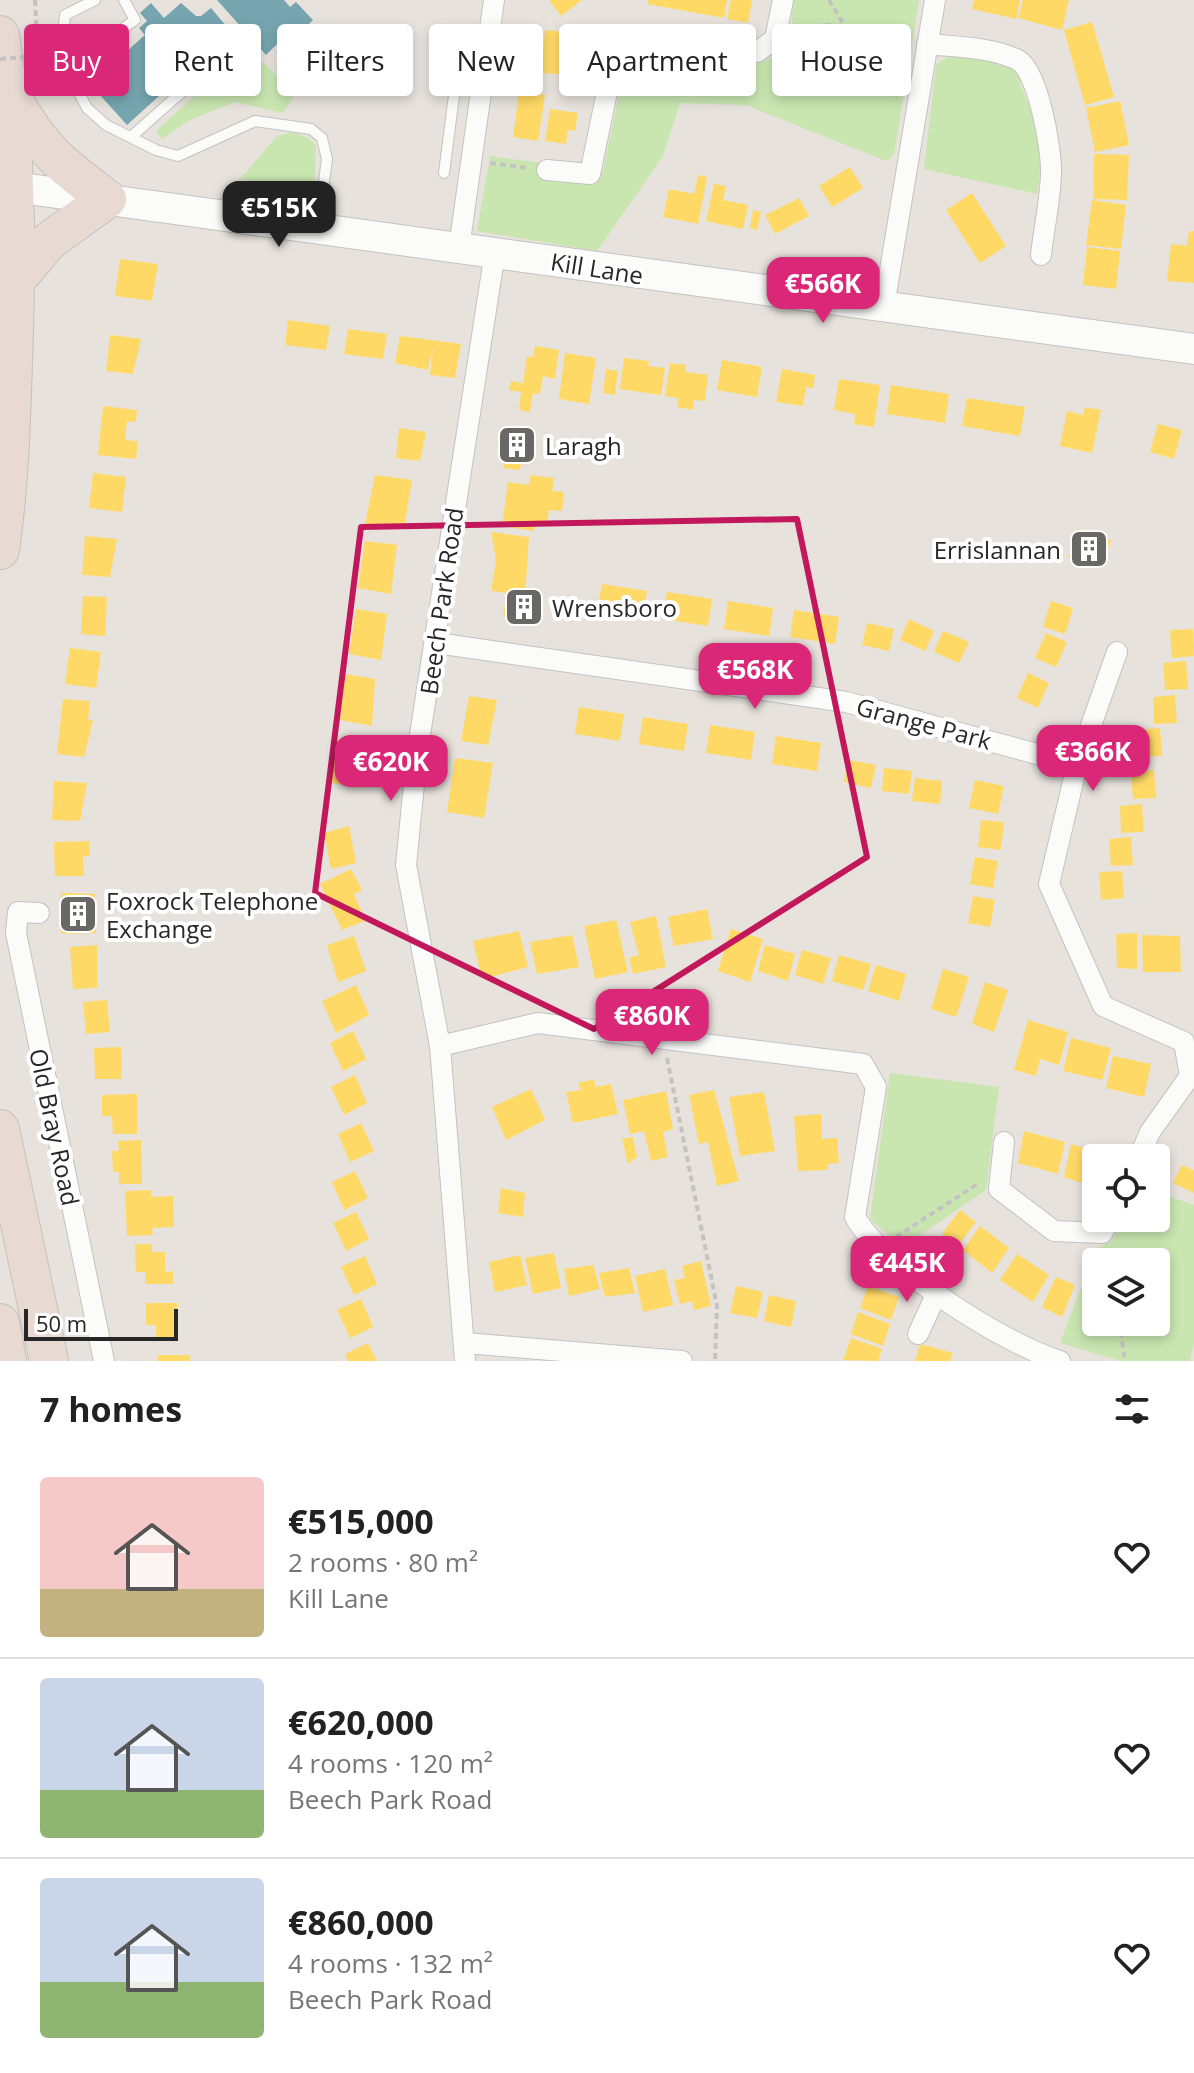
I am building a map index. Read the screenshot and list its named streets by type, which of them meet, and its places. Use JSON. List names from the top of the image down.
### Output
{
  "streets": {
    "main road": ["Kill Lane"],
    "street": ["Beech Park Road", "Grange Park", "Old Bray Road"]
  },
  "crossings": [
    ["Kill Lane", "Beech Park Road"],
    ["Beech Park Road", "Grange Park"]
  ],
  "places": {
    "building": [
      "Laragh",
      "Errislannan",
      "Wrensboro",
      "Foxrock Telephone Exchange"
    ]
  },
  "scale_bar": "50 m",
  "page": {
    "chip": [
      "Buy",
      "Rent",
      "Filters",
      "New",
      "Apartment",
      "House"
    ],
    "price": [
      "€515K",
      "€566K",
      "€568K",
      "€366K",
      "€620K",
      "€860K",
      "€445K"
    ],
    "scale": "50 m",
    "heading": "7 homes",
    "list": [
      {
        "name": "€515,000",
        "note": "2 rooms · 80 m² · Kill Lane"
      },
      {
        "name": "€620,000",
        "note": "4 rooms · 120 m² · Beech Park Road"
      },
      {
        "name": "€860,000",
        "note": "4 rooms · 132 m² · Beech Park Road"
      }
    ]
  }
}
